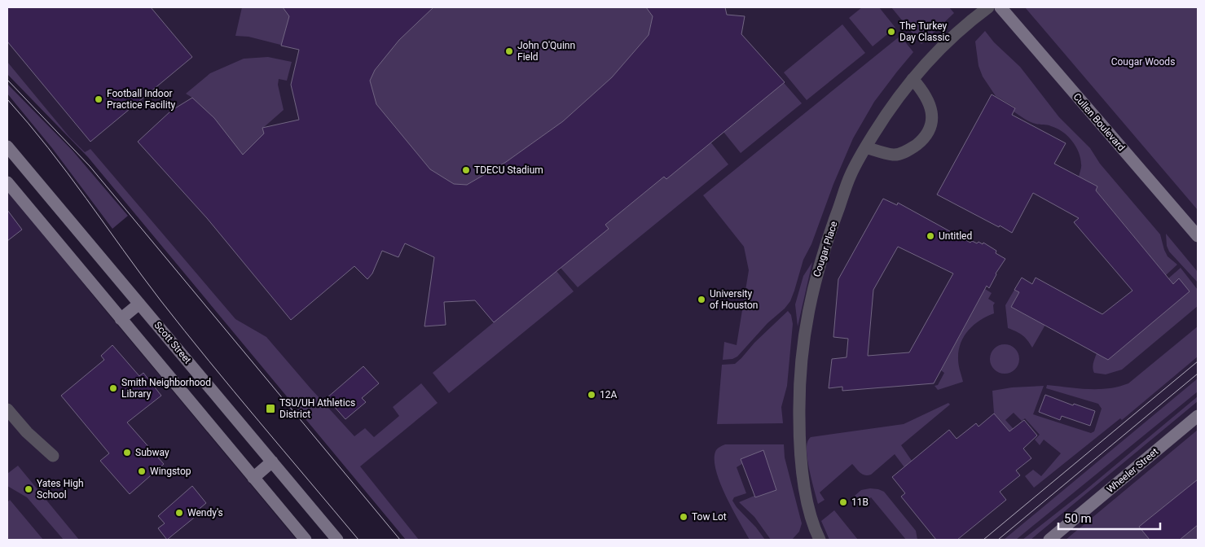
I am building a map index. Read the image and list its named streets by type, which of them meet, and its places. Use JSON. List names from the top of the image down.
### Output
{
  "streets": {
    "main road": ["Cullen Boulevard", "Scott Street", "Wheeler Street"],
    "street": ["Cougar Place"]
  },
  "parks": ["Cougar Woods"],
  "places": {
    "other": [
      "The Turkey Day Classic",
      "John O'Quinn Field",
      "Football Indoor Practice Facility",
      "TDECU Stadium",
      "Untitled",
      "University of Houston",
      "Smith Neighborhood Library",
      "12A",
      "Subway",
      "Wingstop",
      "Yates High School",
      "11B",
      "Wendy's",
      "Tow Lot"
    ],
    "transit": ["TSU/UH Athletics District"]
  },
  "scale_bar": "50 m"
}
